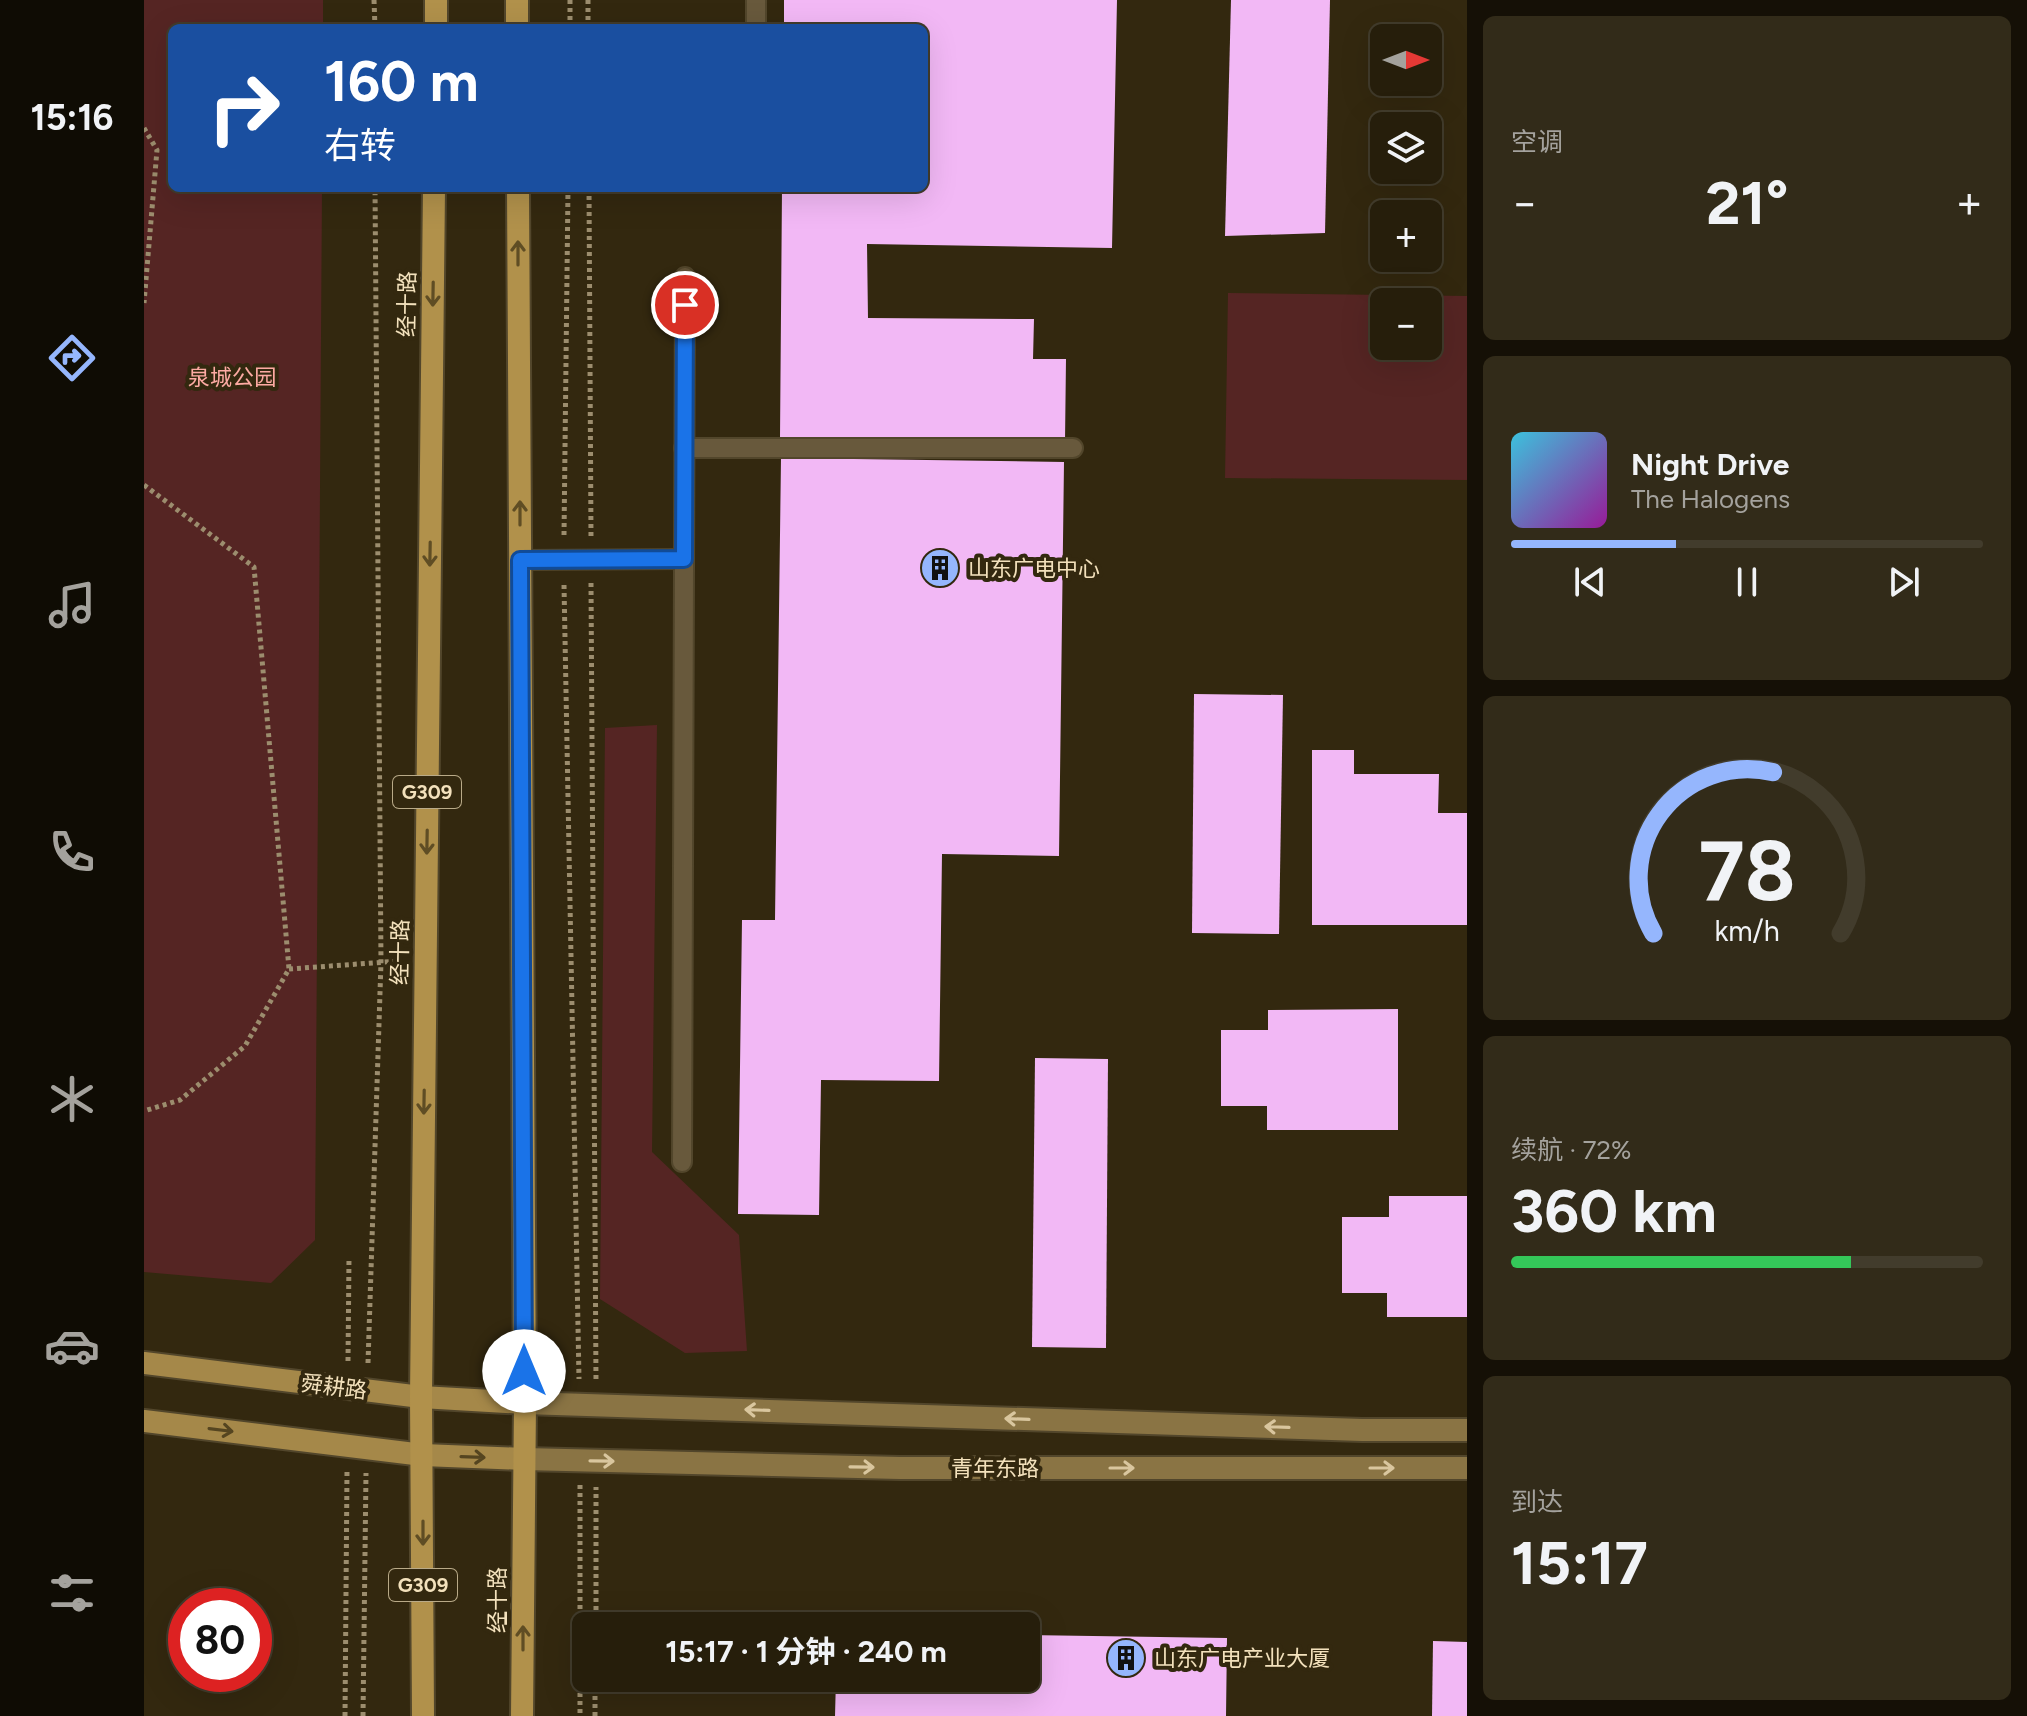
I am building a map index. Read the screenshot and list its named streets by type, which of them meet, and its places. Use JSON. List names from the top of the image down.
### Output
{
  "streets": {
    "highway": ["经十路", "G309"],
    "main road": ["舜耕路", "青年东路"]
  },
  "crossings": [
    ["经十路", "舜耕路"],
    ["经十路", "青年东路"]
  ],
  "parks": ["泉城公园"],
  "places": {
    "building": ["山东广电中心", "山东广电产业大厦"]
  },
  "north": "right",
  "page": {
    "tabs": "15:16",
    "tile": [
      "空调",
      ["续航 · 72%", "360 km"],
      ["到达", "15:17"]
    ],
    "map_buttons": ["+", "−"],
    "turn": ["160 m", "右转"],
    "heat": ["−", "21°", "+"],
    "song": ["Night Drive", "The Halogens"],
    "limit": "80",
    "trip": "15:17 · 1 分钟 · 240 m",
    "gauge": ["78", "km/h"]
  }
}
